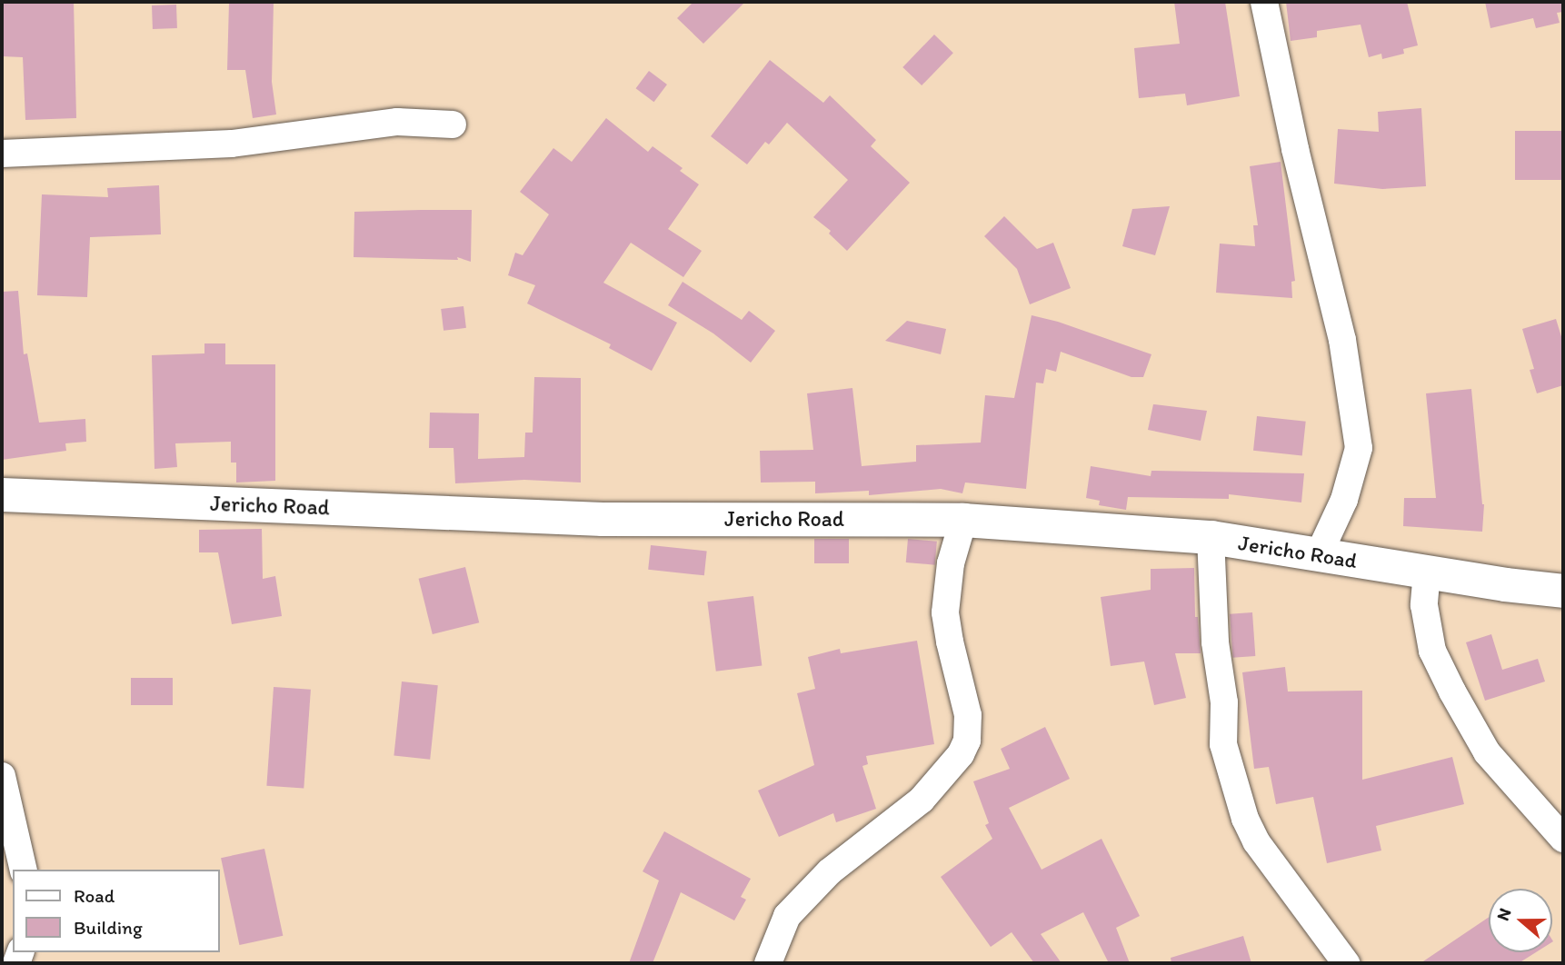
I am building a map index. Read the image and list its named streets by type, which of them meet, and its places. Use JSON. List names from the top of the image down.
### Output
{
  "streets": {
    "street": ["Jericho Road"]
  },
  "legend": ["Road", "Building"],
  "north": "left"
}
